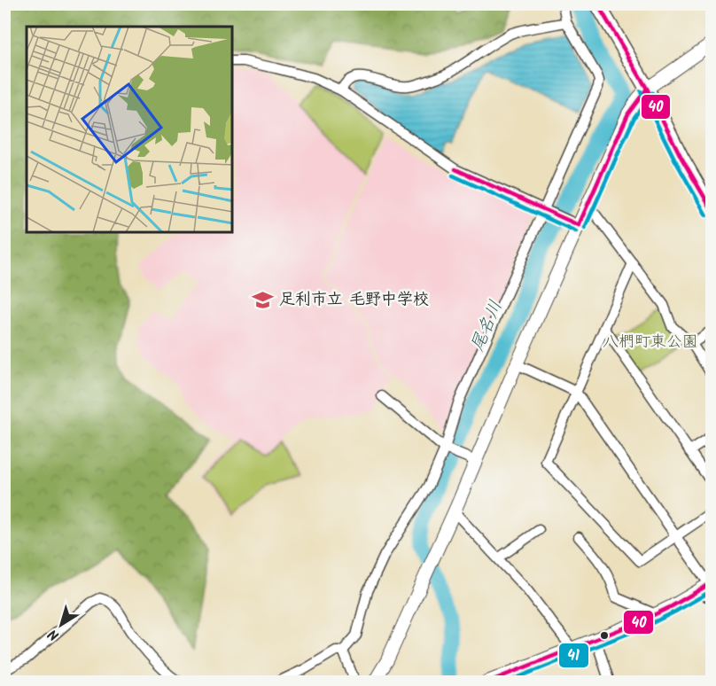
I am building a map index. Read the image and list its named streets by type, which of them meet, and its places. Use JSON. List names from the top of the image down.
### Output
{
  "water": ["尾名川"],
  "parks": ["八椚町東公園"],
  "places": {
    "school or university": ["足利市立 毛野中学校"]
  },
  "lines": ["transit line 40", "transit line 41"],
  "north": "bottom left"
}
